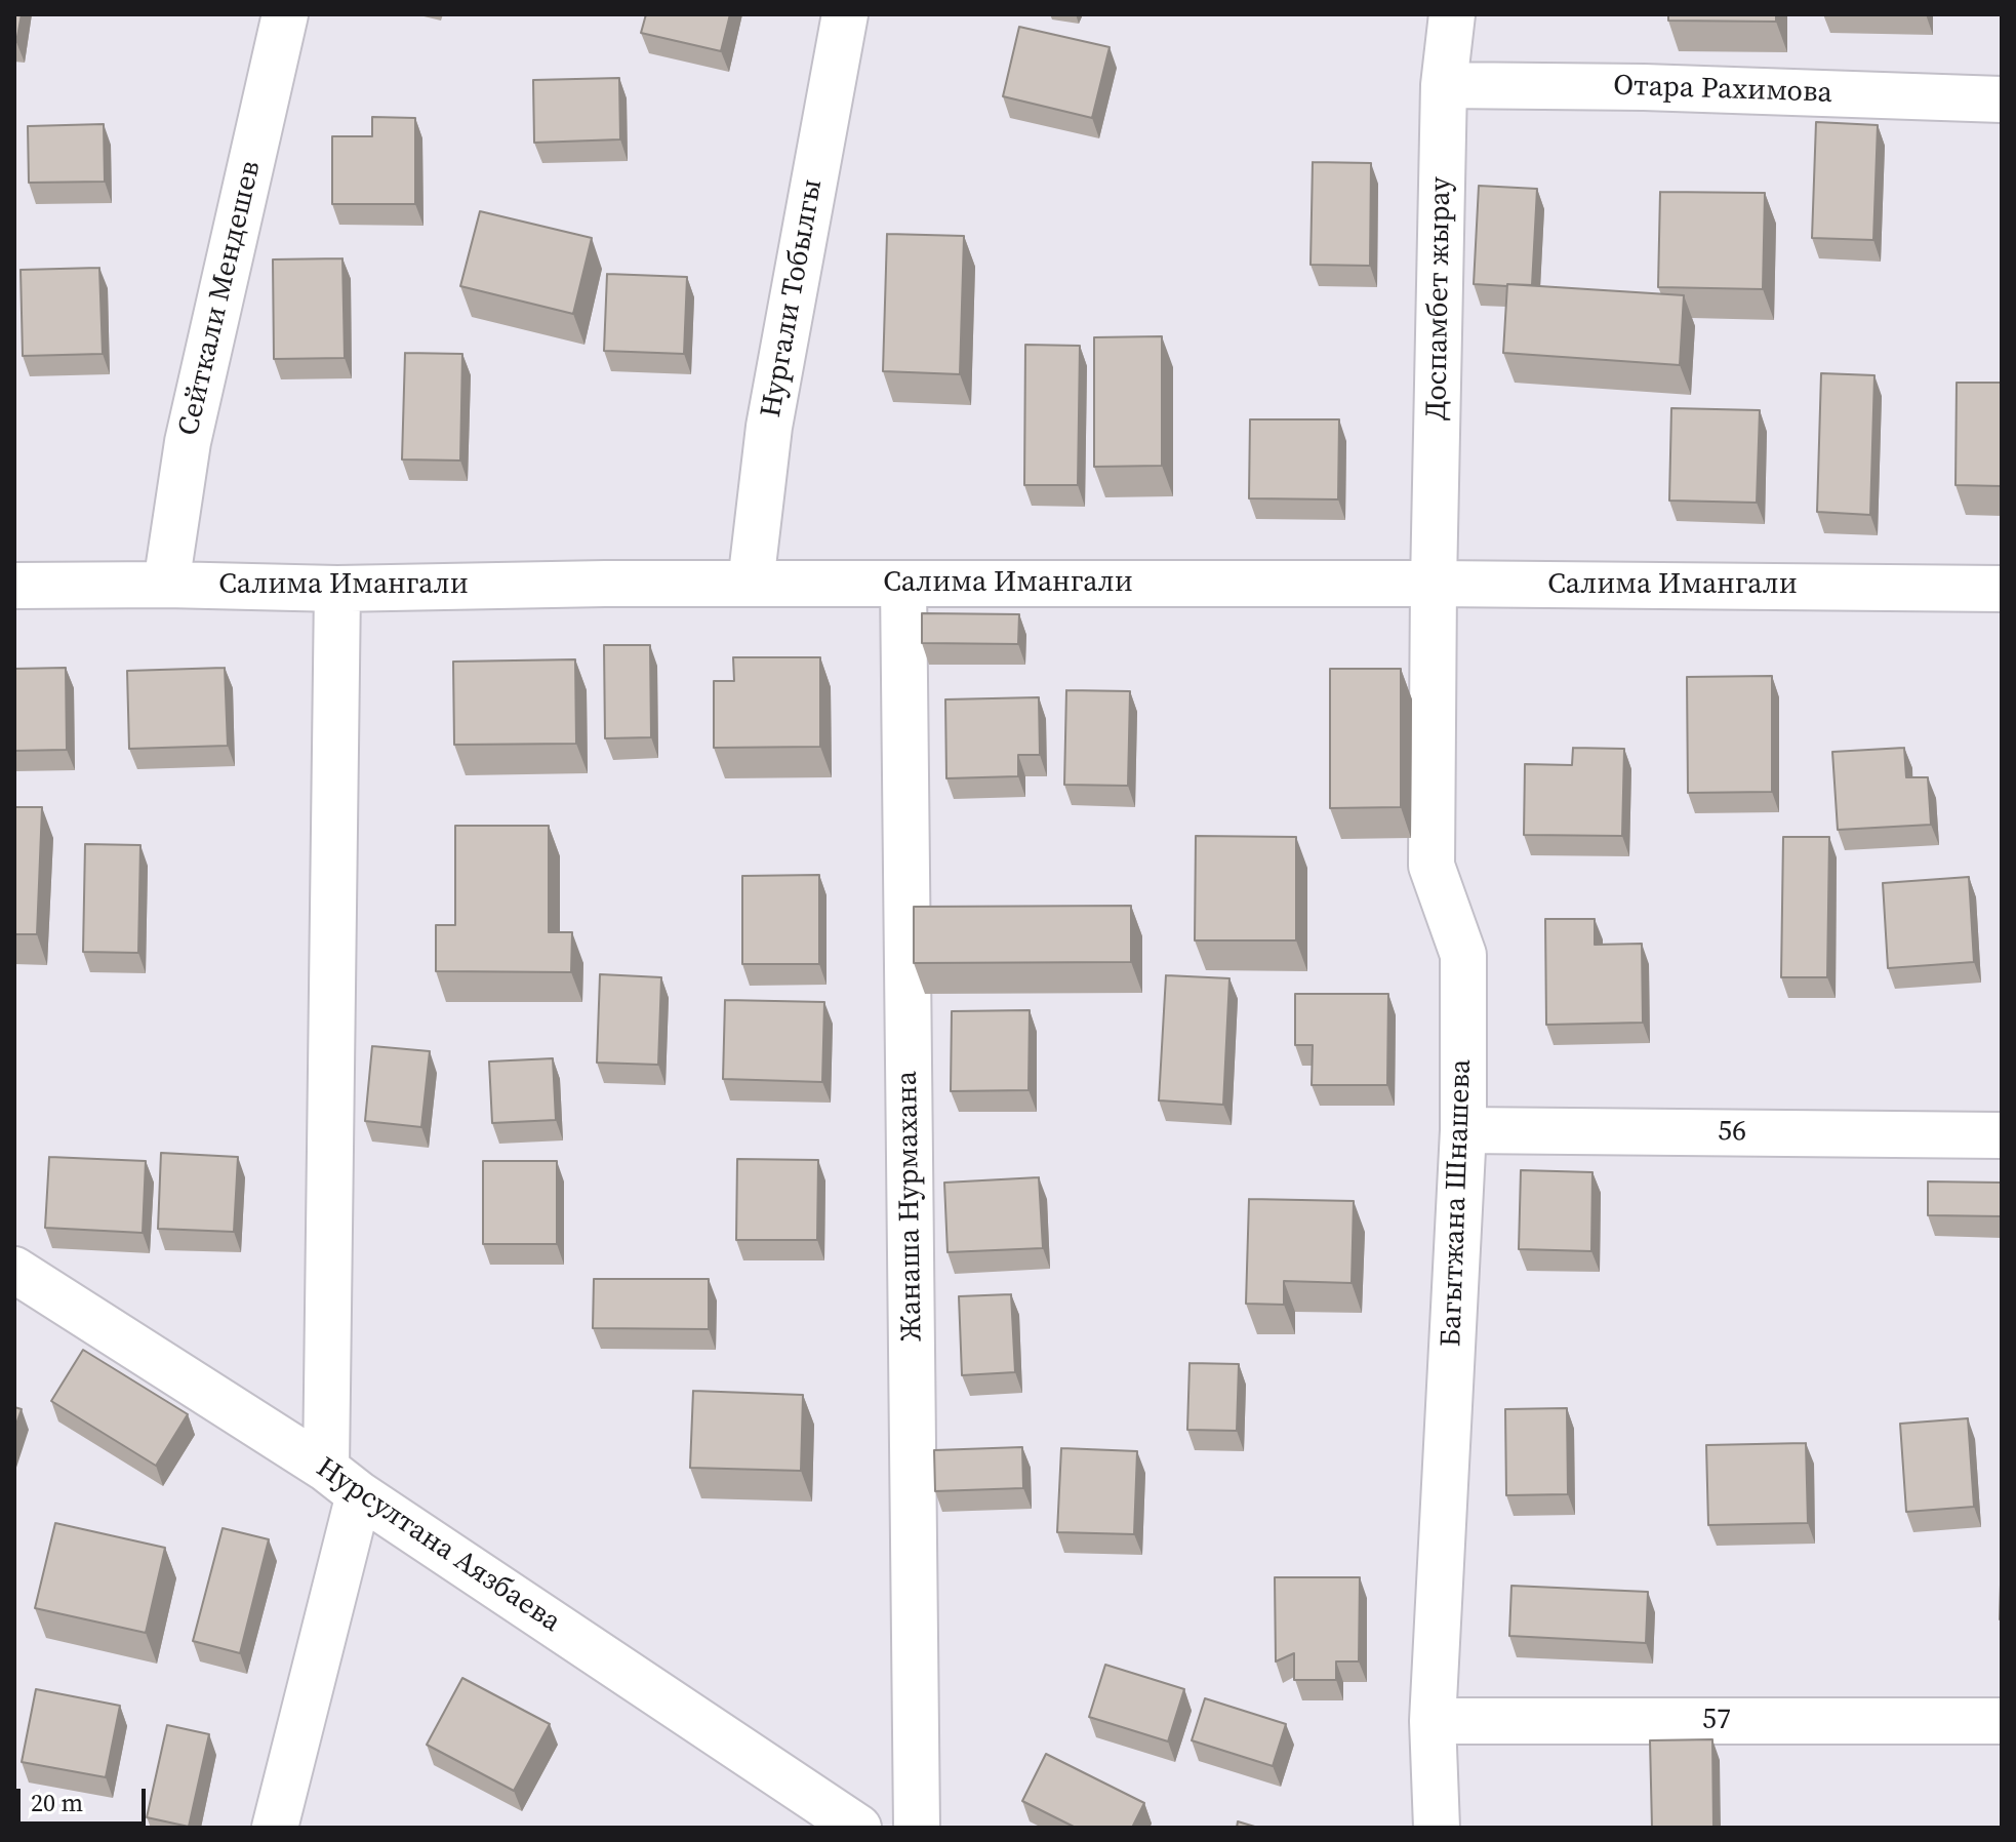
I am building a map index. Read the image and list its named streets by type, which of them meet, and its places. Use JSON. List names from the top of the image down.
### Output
{
  "streets": {
    "street": [
      "Отара Рахимова",
      "Сейткали Мендешев",
      "Нургали Тобылгы",
      "Доспамбет жырау",
      "Салима Имангали",
      "56",
      "Багытжана Шнашева",
      "Жанаша Нурмахана",
      "Нурсултана Аязбаева",
      "57"
    ]
  },
  "crossings": [
    ["Отара Рахимова", "Доспамбет жырау"],
    ["Сейткали Мендешев", "Салима Имангали"],
    ["Нургали Тобылгы", "Салима Имангали"],
    ["Доспамбет жырау", "Салима Имангали"],
    ["Доспамбет жырау", "Багытжана Шнашева"],
    ["Салима Имангали", "Багытжана Шнашева"],
    ["Салима Имангали", "Жанаша Нурмахана"],
    ["56", "Багытжана Шнашева"],
    ["Багытжана Шнашева", "57"]
  ],
  "scale_bar": "20 m"
}
